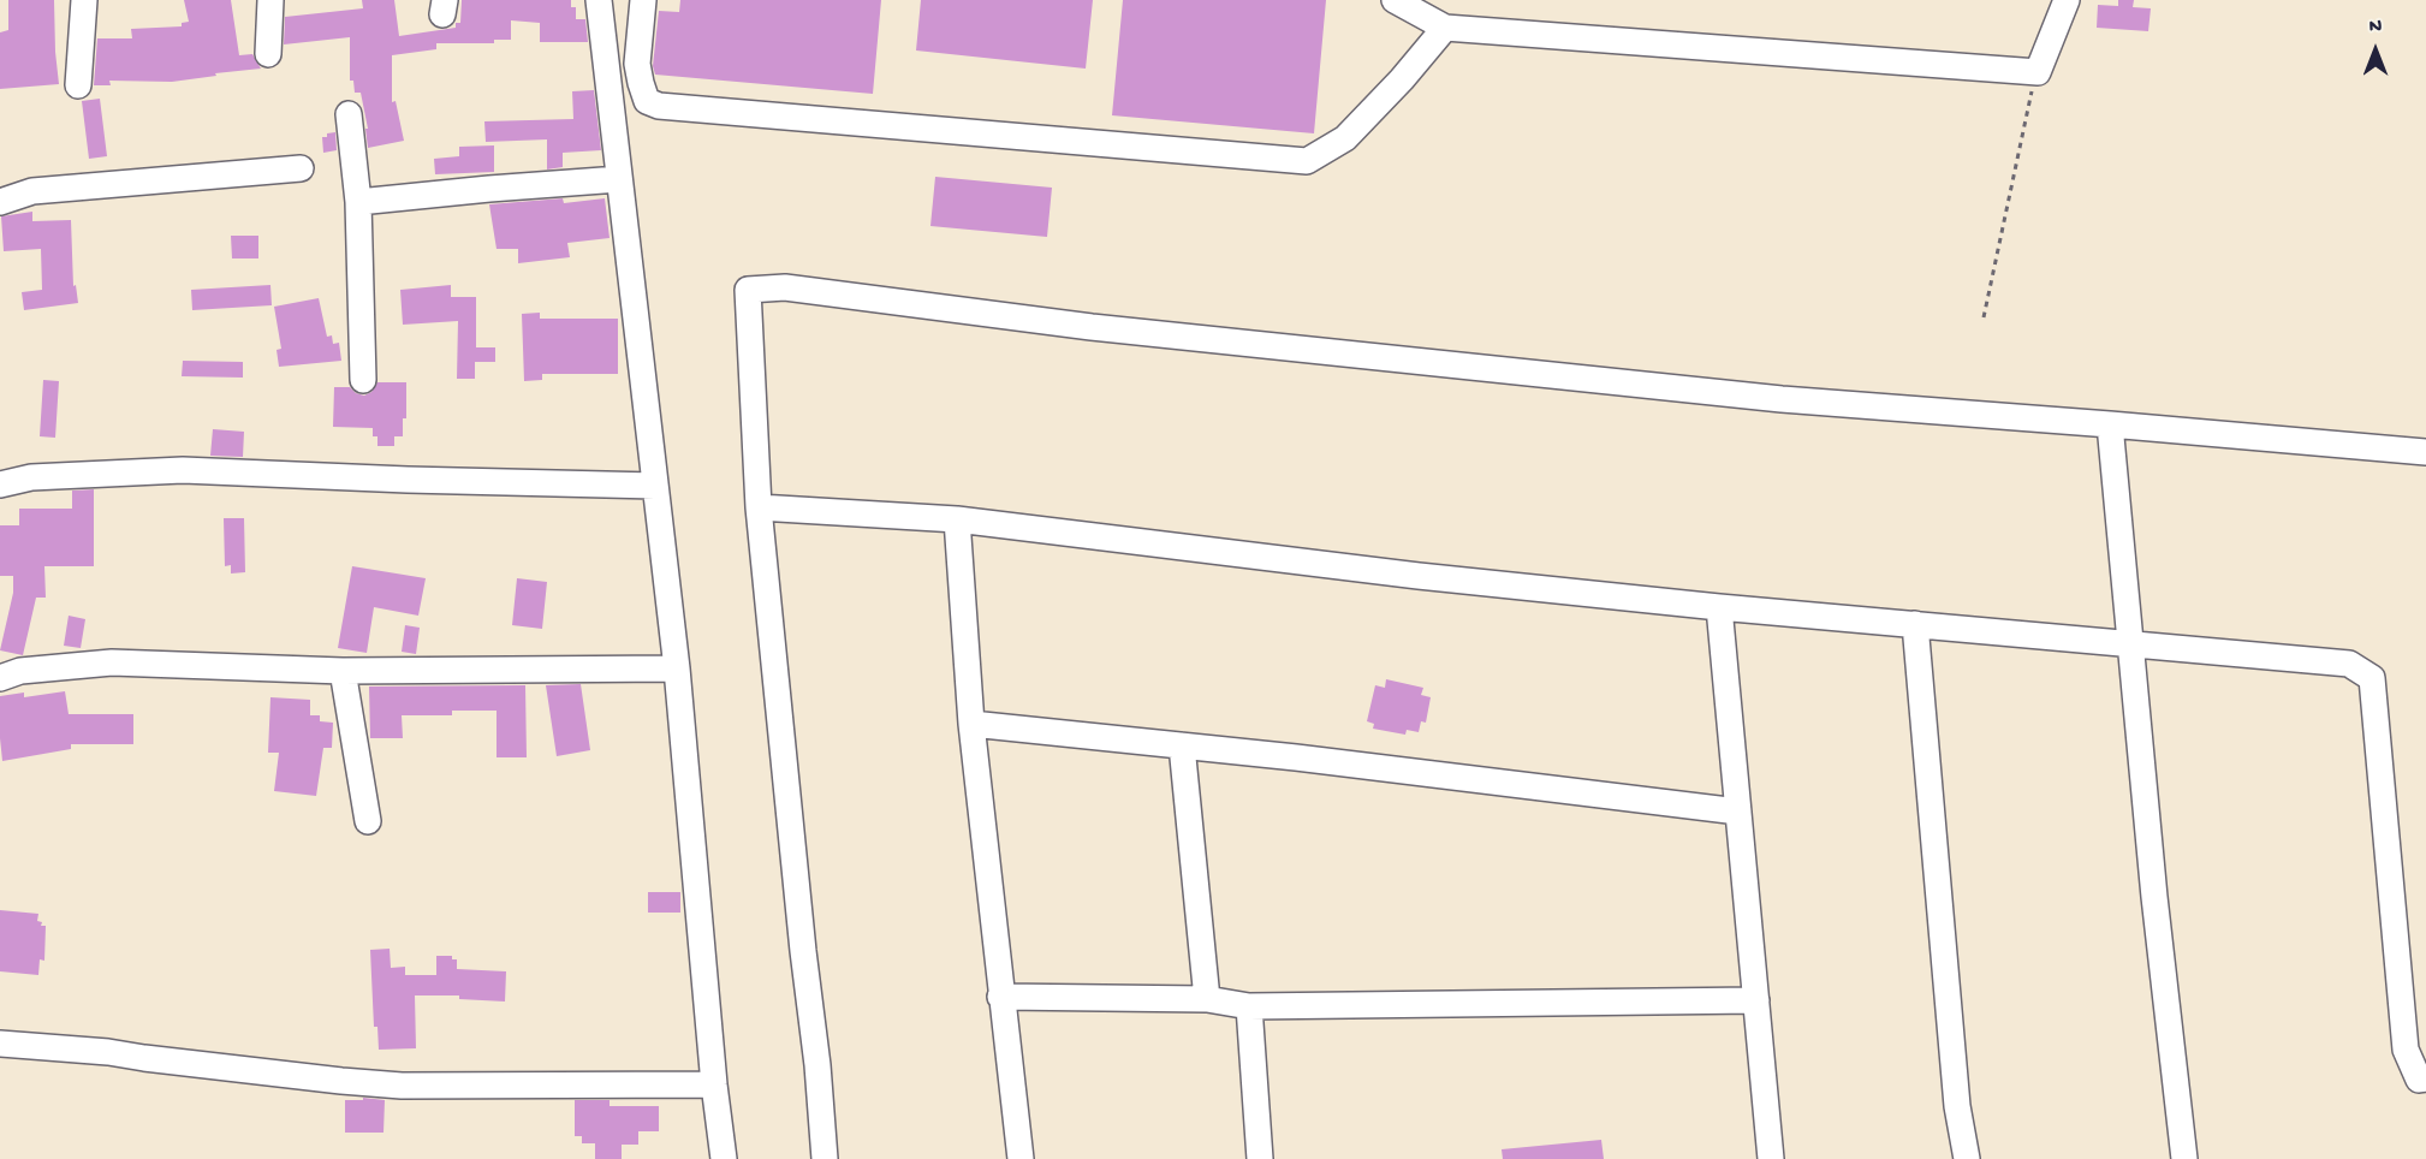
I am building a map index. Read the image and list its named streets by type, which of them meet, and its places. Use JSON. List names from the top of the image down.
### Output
{
  "north": "top"
}
